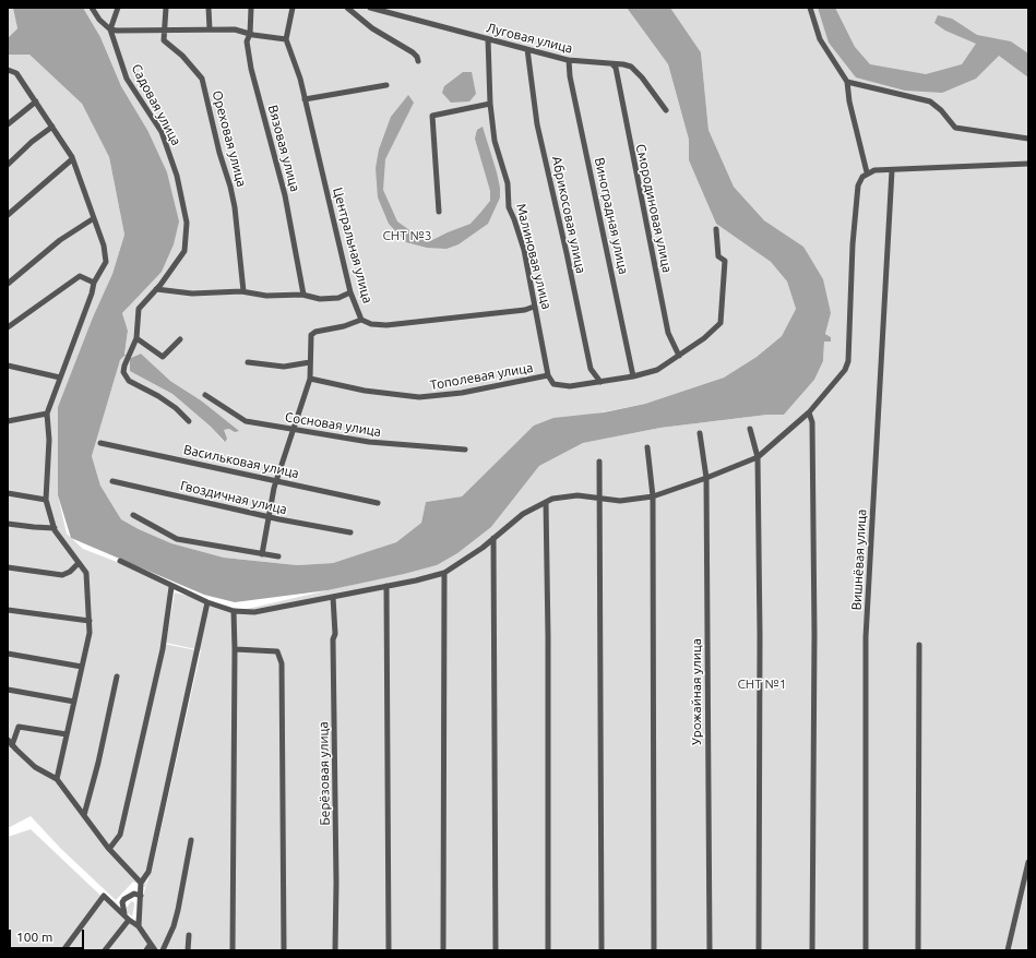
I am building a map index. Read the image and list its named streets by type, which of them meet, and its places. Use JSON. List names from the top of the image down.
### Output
{
  "streets": {
    "street": [
      "Луговая улица",
      "Садовая улица",
      "Ореховая улица",
      "Вязовая улица",
      "Смородиновая улица",
      "Абрикосовая улица",
      "Виноградная улица",
      "Центральная улица",
      "Малиновая улица",
      "Тополевая улица",
      "Сосновая улица",
      "Васильковая улица",
      "Гвоздичная улица",
      "Вишнёвая улица",
      "Урожайная улица",
      "Берёзовая улица"
    ]
  },
  "crossings": [
    ["Луговая улица", "Смородиновая улица"],
    ["Луговая улица", "Абрикосовая улица"],
    ["Луговая улица", "Виноградная улица"],
    ["Луговая улица", "Малиновая улица"],
    ["Смородиновая улица", "Тополевая улица"],
    ["Абрикосовая улица", "Тополевая улица"],
    ["Виноградная улица", "Тополевая улица"],
    ["Центральная улица", "Тополевая улица"],
    ["Центральная улица", "Сосновая улица"],
    ["Центральная улица", "Васильковая улица"],
    ["Центральная улица", "Гвоздичная улица"],
    ["Малиновая улица", "Тополевая улица"]
  ],
  "parks": ["СНТ №3", "СНТ №1"],
  "scale_bar": "100 m"
}
